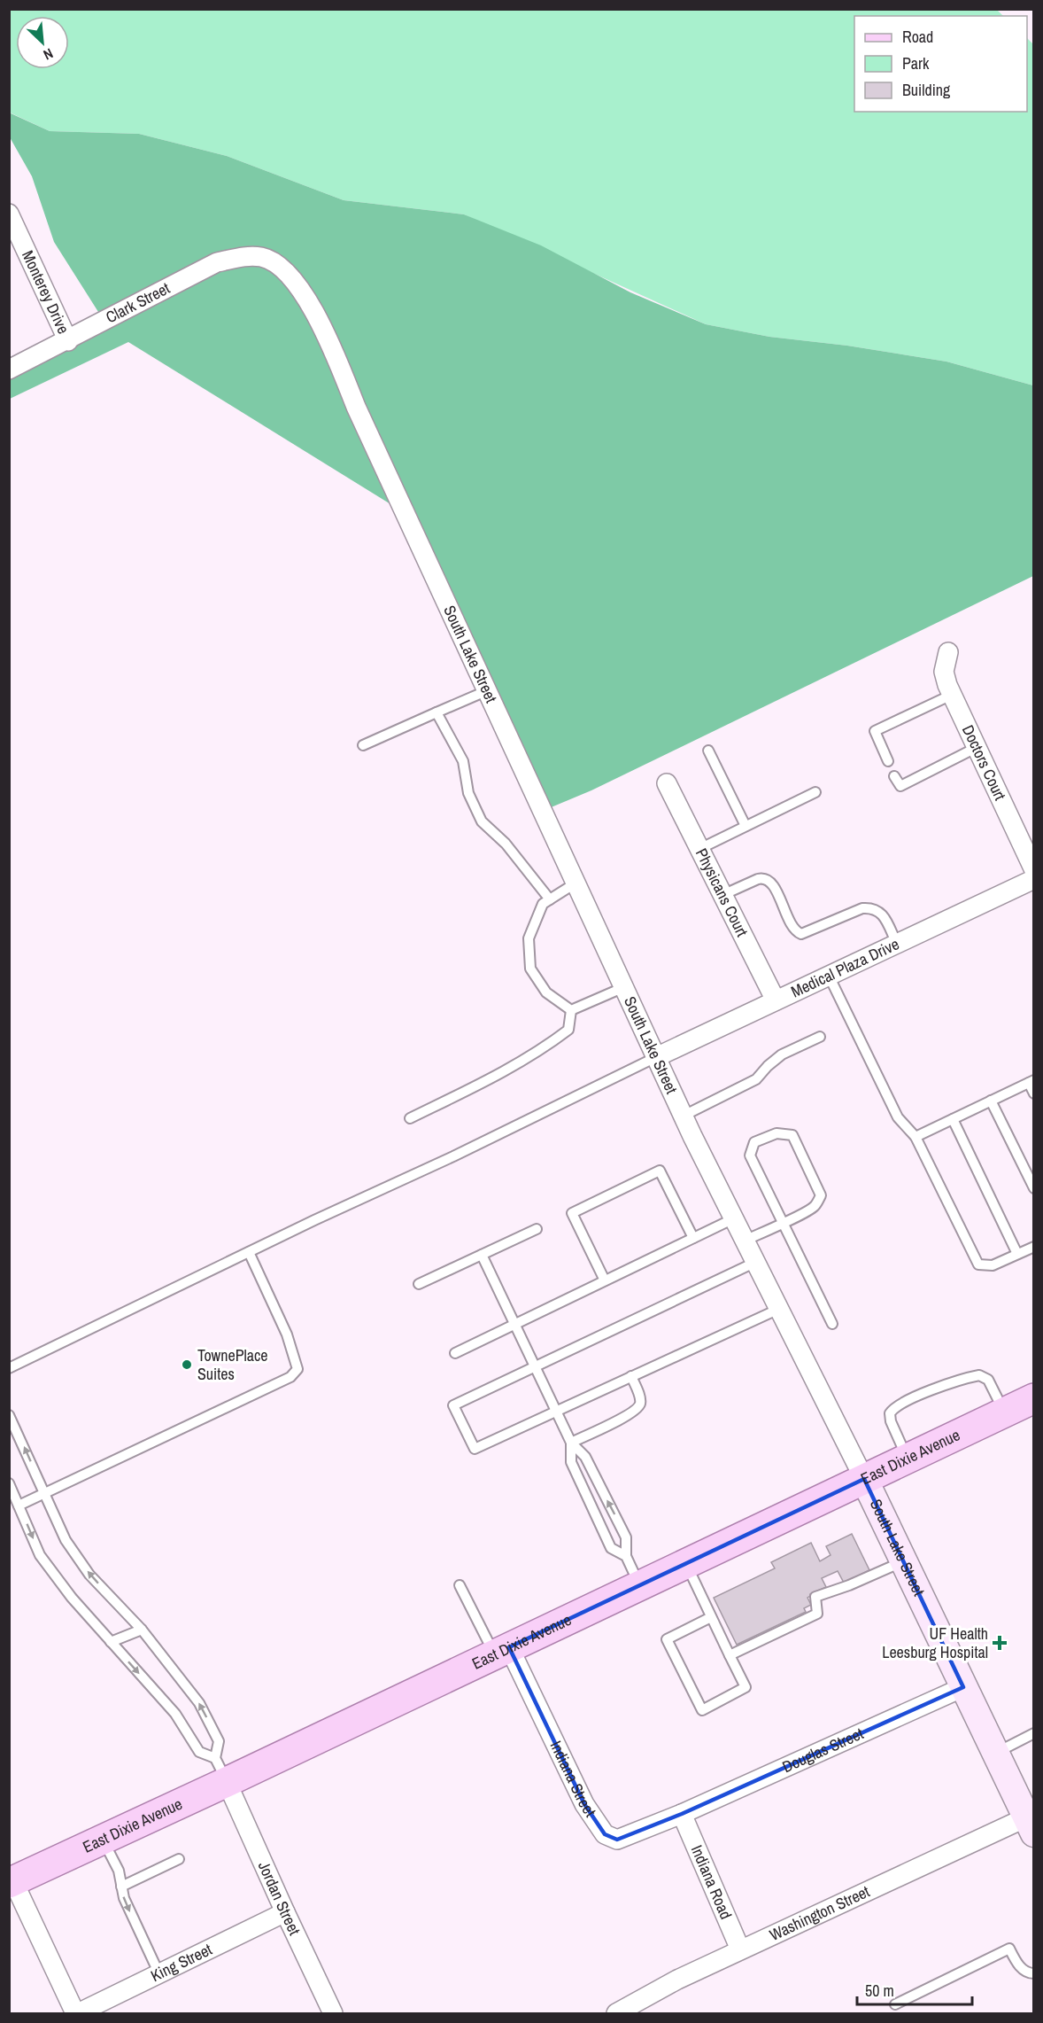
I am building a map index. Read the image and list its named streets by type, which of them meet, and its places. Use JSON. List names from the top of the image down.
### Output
{
  "streets": {
    "main road": ["East Dixie Avenue"],
    "street": [
      "Monterey Drive",
      "Clark Street",
      "South Lake Street",
      "Doctors Court",
      "Physicans Court",
      "Medical Plaza Drive",
      "Douglas Street",
      "Indiana Street",
      "Indiana Road",
      "Jordan Street",
      "Washington Street",
      "King Street"
    ]
  },
  "crossings": [
    ["Monterey Drive", "Clark Street"],
    ["Clark Street", "South Lake Street"],
    ["South Lake Street", "Medical Plaza Drive"],
    ["South Lake Street", "East Dixie Avenue"],
    ["South Lake Street", "Douglas Street"],
    ["South Lake Street", "Washington Street"],
    ["Physicans Court", "Medical Plaza Drive"],
    ["East Dixie Avenue", "Indiana Street"],
    ["East Dixie Avenue", "Jordan Street"],
    ["Douglas Street", "Indiana Street"],
    ["Douglas Street", "Indiana Road"],
    ["Indiana Street", "Indiana Road"],
    ["Indiana Road", "Washington Street"],
    ["Jordan Street", "King Street"]
  ],
  "places": {
    "other": ["TownePlace Suites"],
    "health": ["UF Health Leesburg Hospital"]
  },
  "legend": ["Road", "Park", "Building"],
  "scale_bar": "50 m",
  "north": "bottom right"
}
